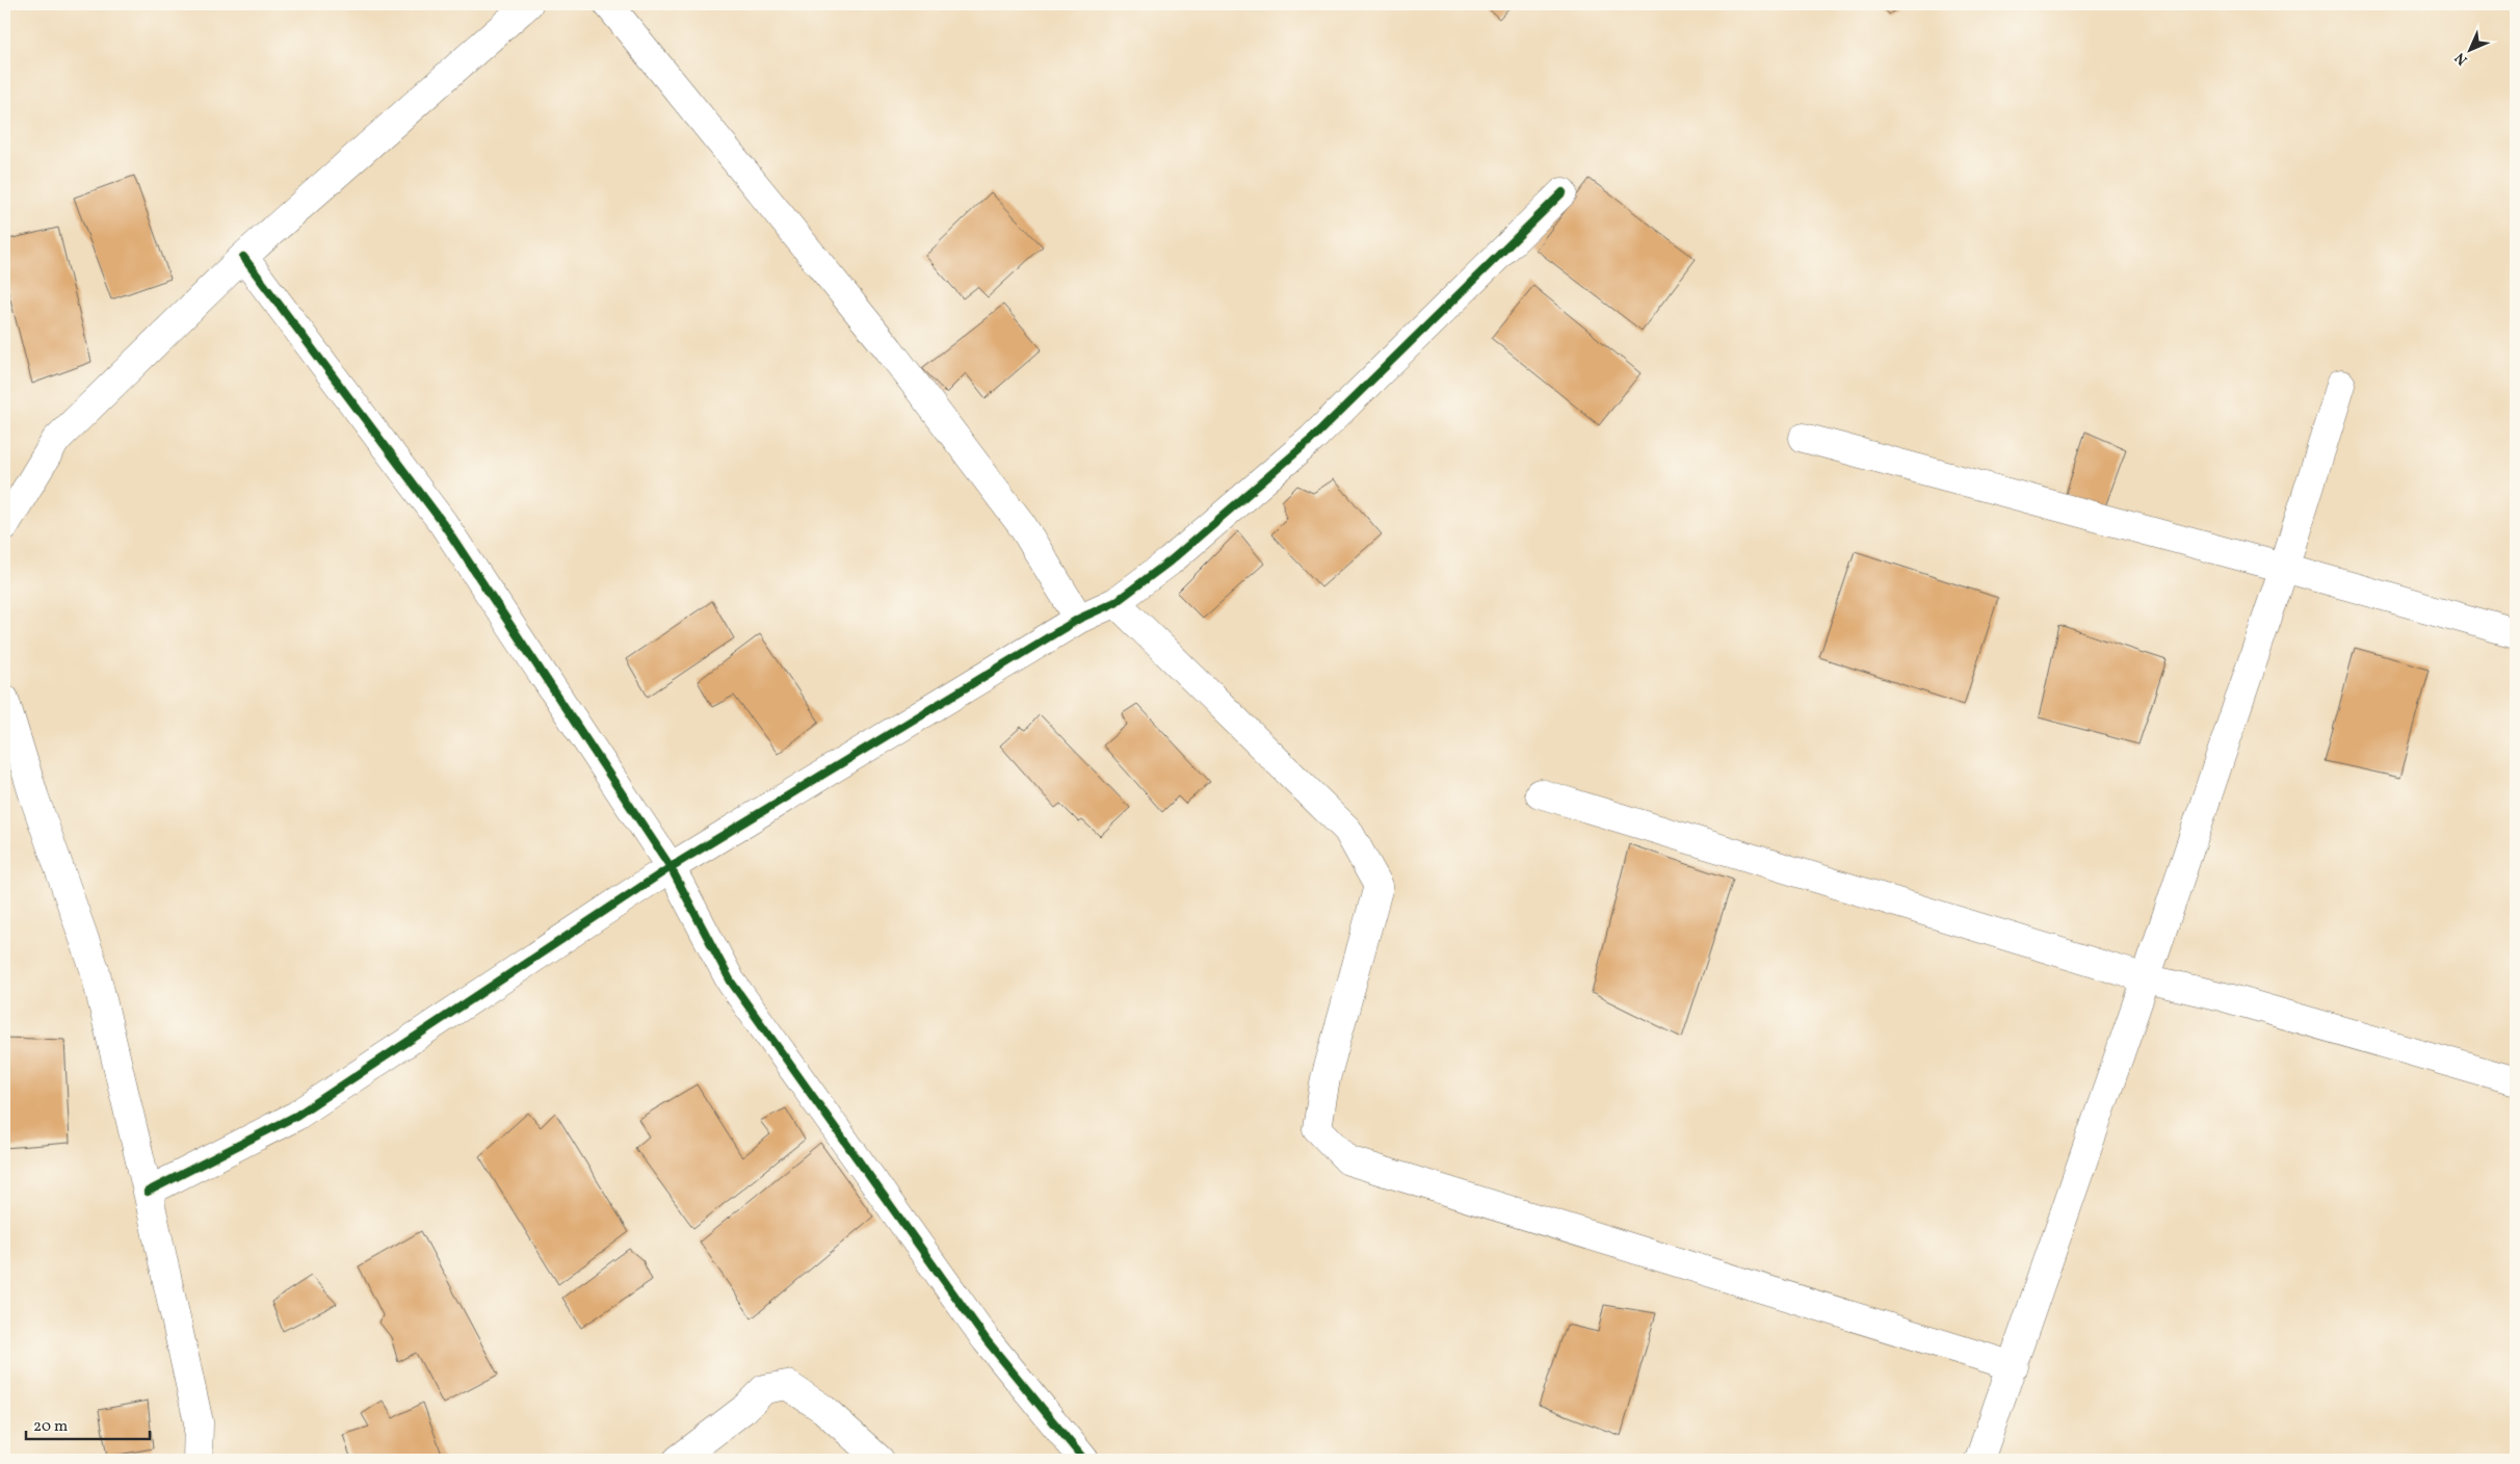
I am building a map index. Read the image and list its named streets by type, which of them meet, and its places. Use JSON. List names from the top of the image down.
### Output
{
  "scale_bar": "20 m",
  "north": "bottom left"
}
